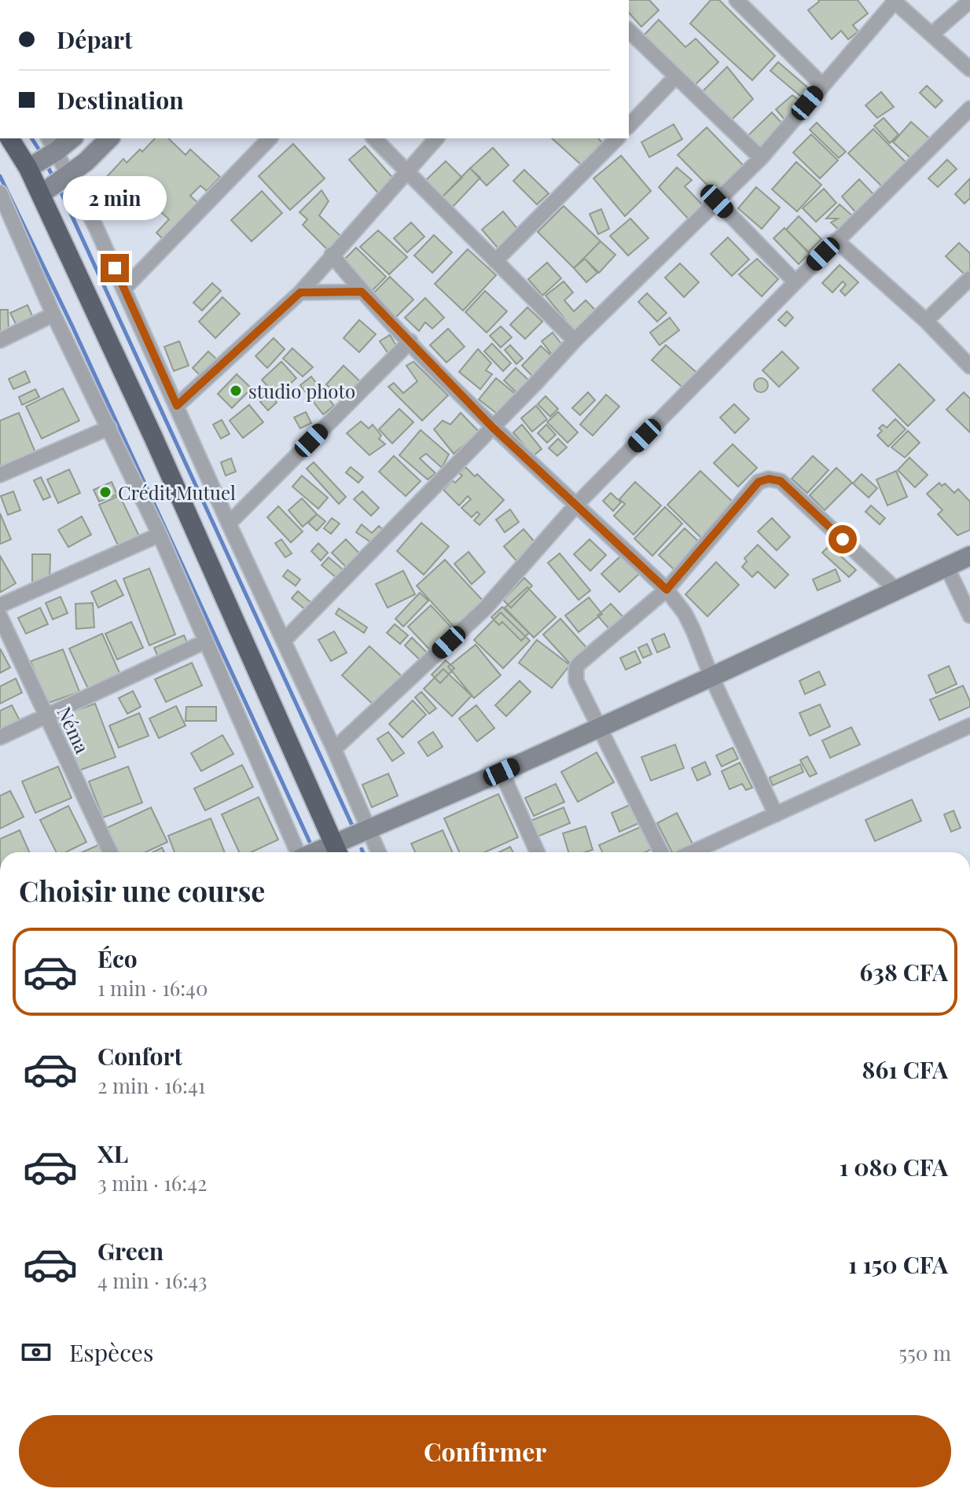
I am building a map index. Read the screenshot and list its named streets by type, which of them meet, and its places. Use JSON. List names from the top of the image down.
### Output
{
  "streets": {
    "street": ["Néma"]
  },
  "places": ["studio photo", "Crédit Mutuel"],
  "page": {
    "banner": ["Départ", "Destination"],
    "bubble": "2 min",
    "heading": "Choisir une course",
    "list": [
      {
        "name": "Éco",
        "note": "1 min · 16:40",
        "value": "638 CFA"
      },
      {
        "name": "Confort",
        "note": "2 min · 16:41",
        "value": "861 CFA"
      },
      {
        "name": "XL",
        "note": "3 min · 16:42",
        "value": "1 080 CFA"
      },
      {
        "name": "Green",
        "note": "4 min · 16:43",
        "value": "1 150 CFA"
      }
    ],
    "pay": ["Espèces", "550 m"],
    "buttons": "Confirmer"
  }
}
